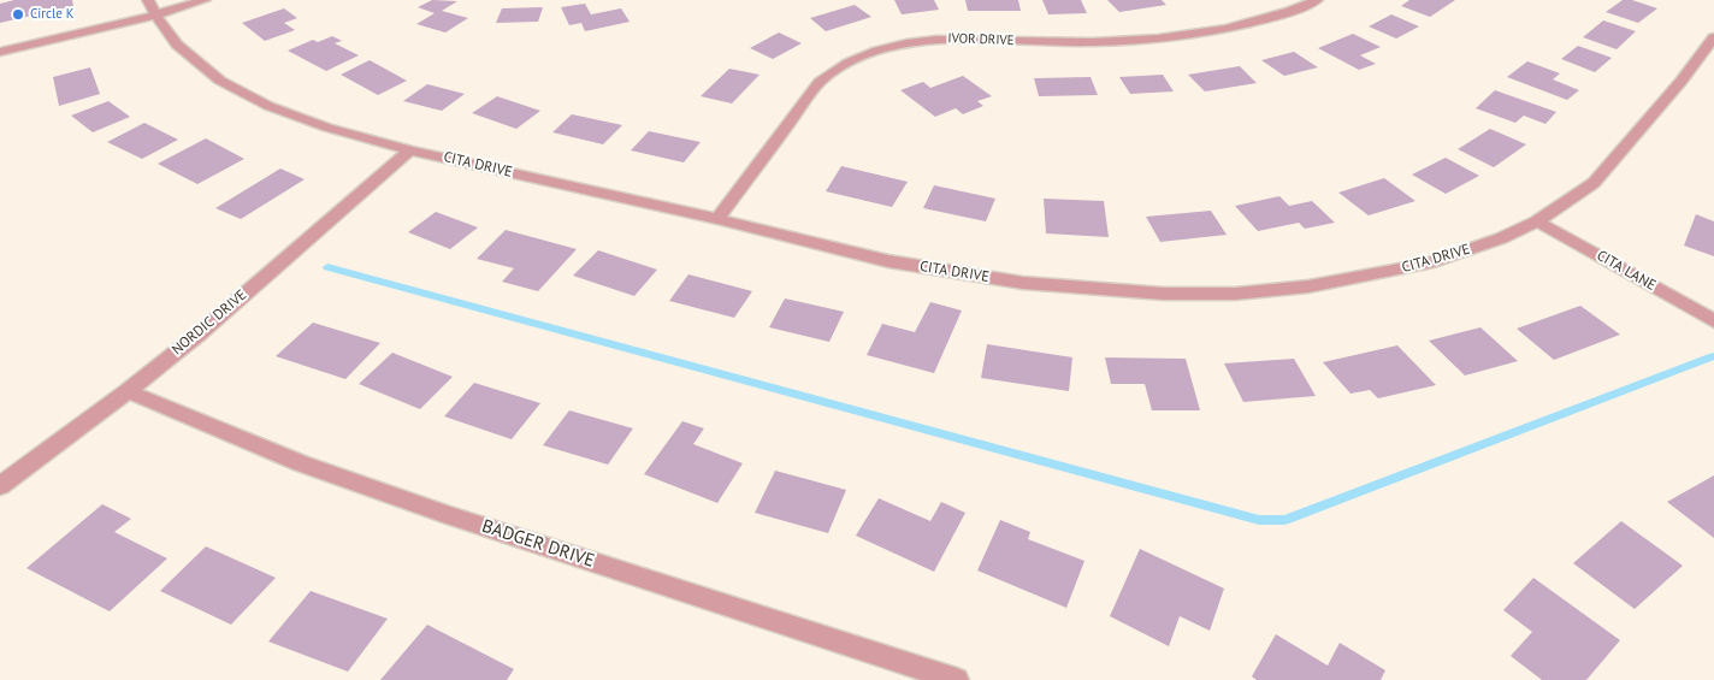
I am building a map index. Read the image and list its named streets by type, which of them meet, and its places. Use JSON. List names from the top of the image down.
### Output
{
  "streets": {
    "street": [
      "IVOR DRIVE",
      "CITA DRIVE",
      "CITA LANE",
      "NORDIC DRIVE",
      "BADGER DRIVE"
    ]
  },
  "crossings": [
    ["IVOR DRIVE", "CITA DRIVE"],
    ["CITA DRIVE", "CITA LANE"],
    ["CITA DRIVE", "NORDIC DRIVE"],
    ["NORDIC DRIVE", "BADGER DRIVE"]
  ],
  "places": ["Circle K"]
}
